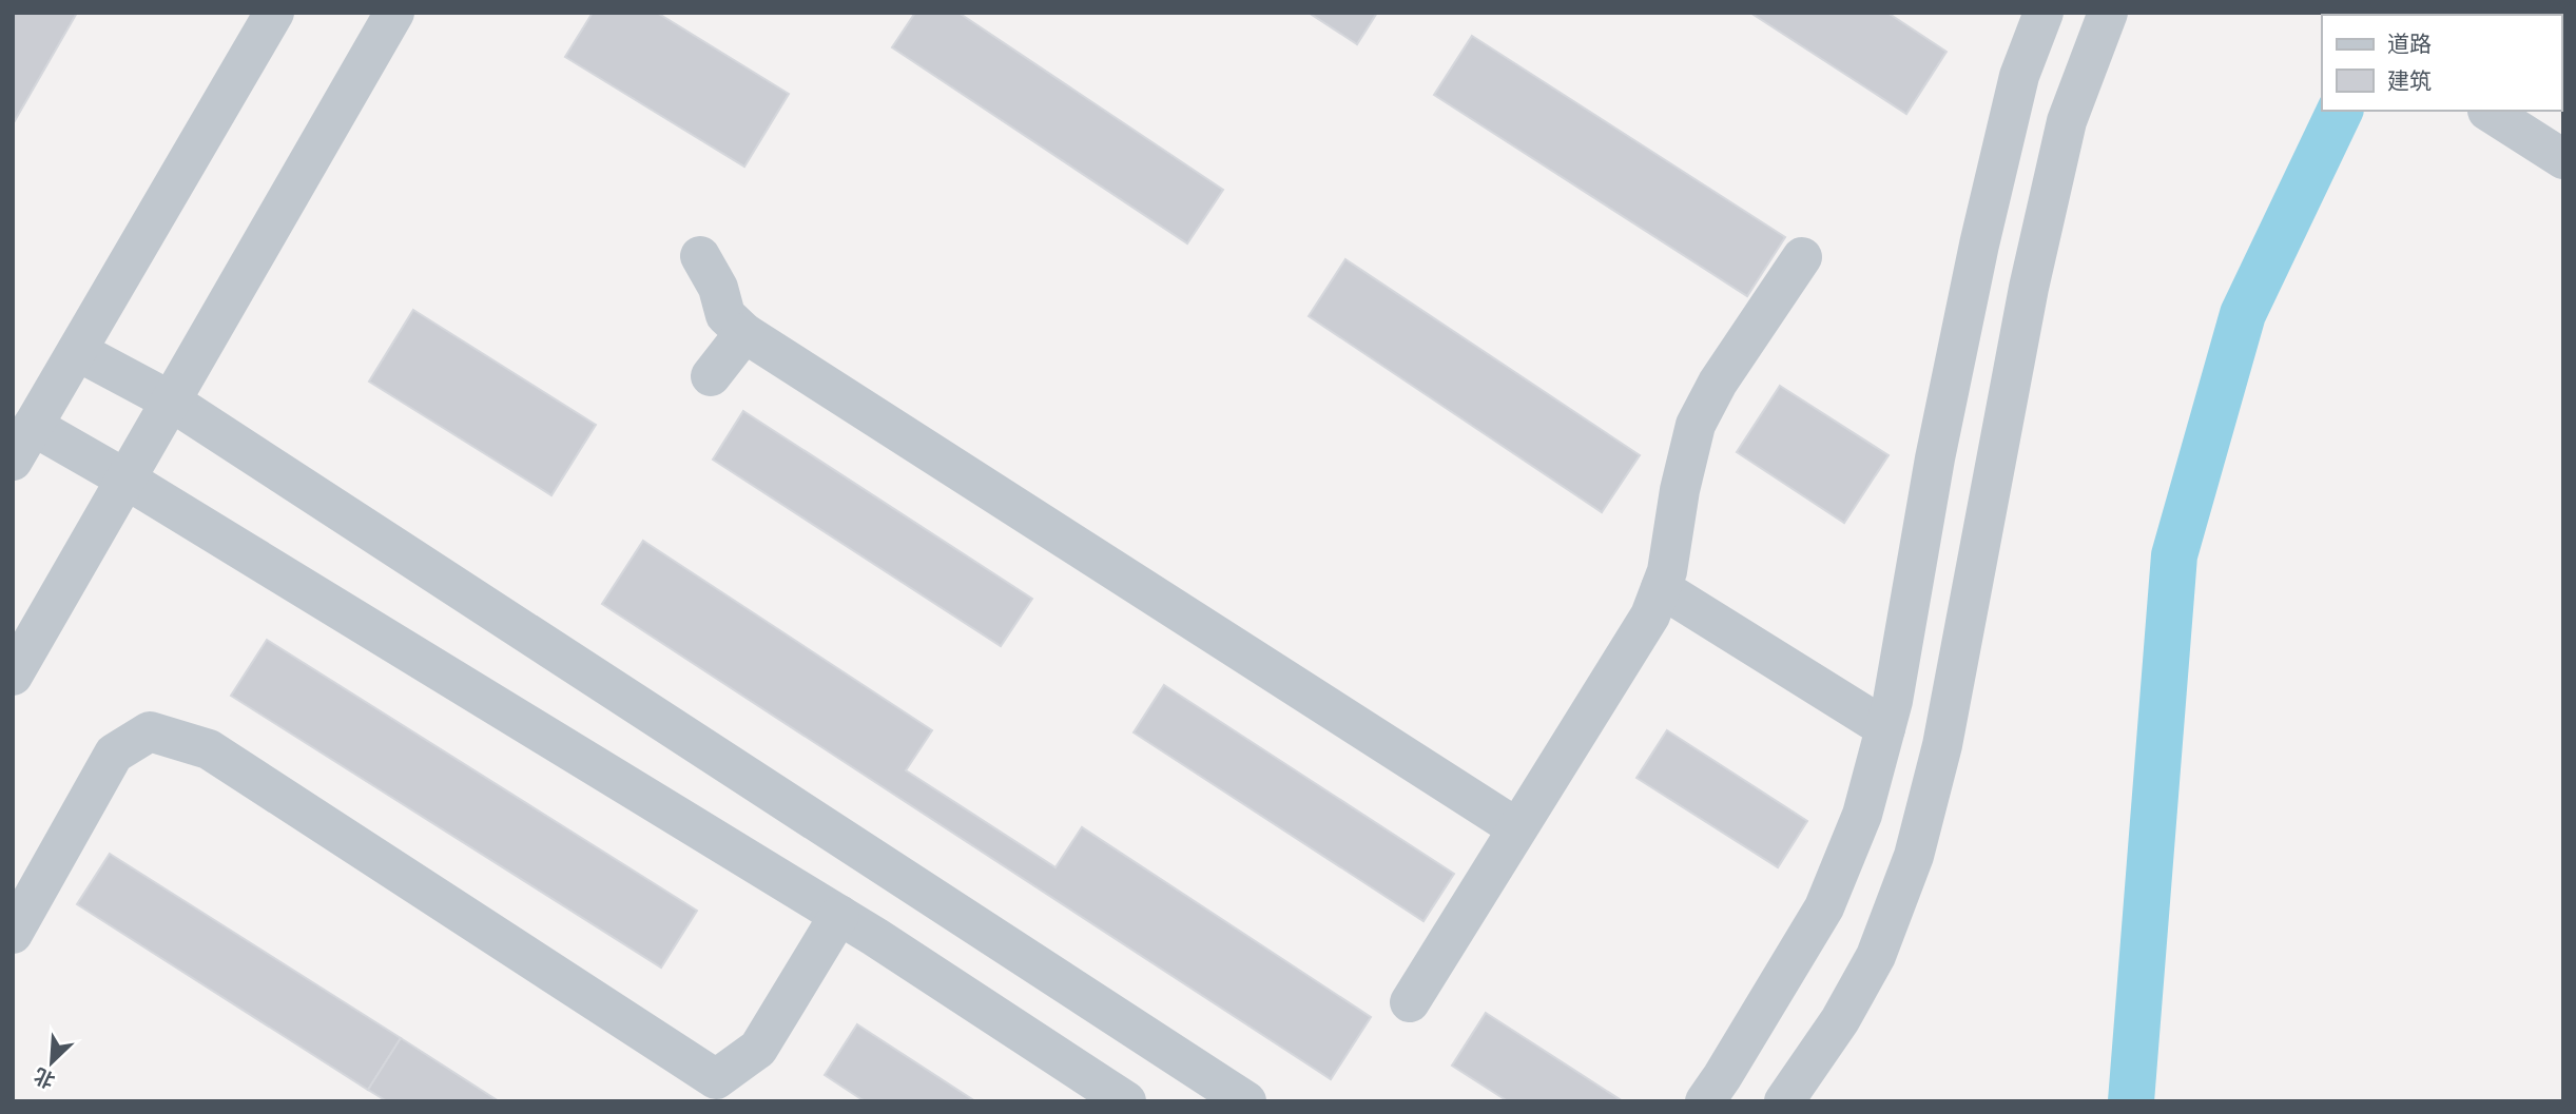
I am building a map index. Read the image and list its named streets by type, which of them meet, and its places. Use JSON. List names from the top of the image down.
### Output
{
  "legend": ["道路", "建筑"],
  "north": "bottom left"
}
